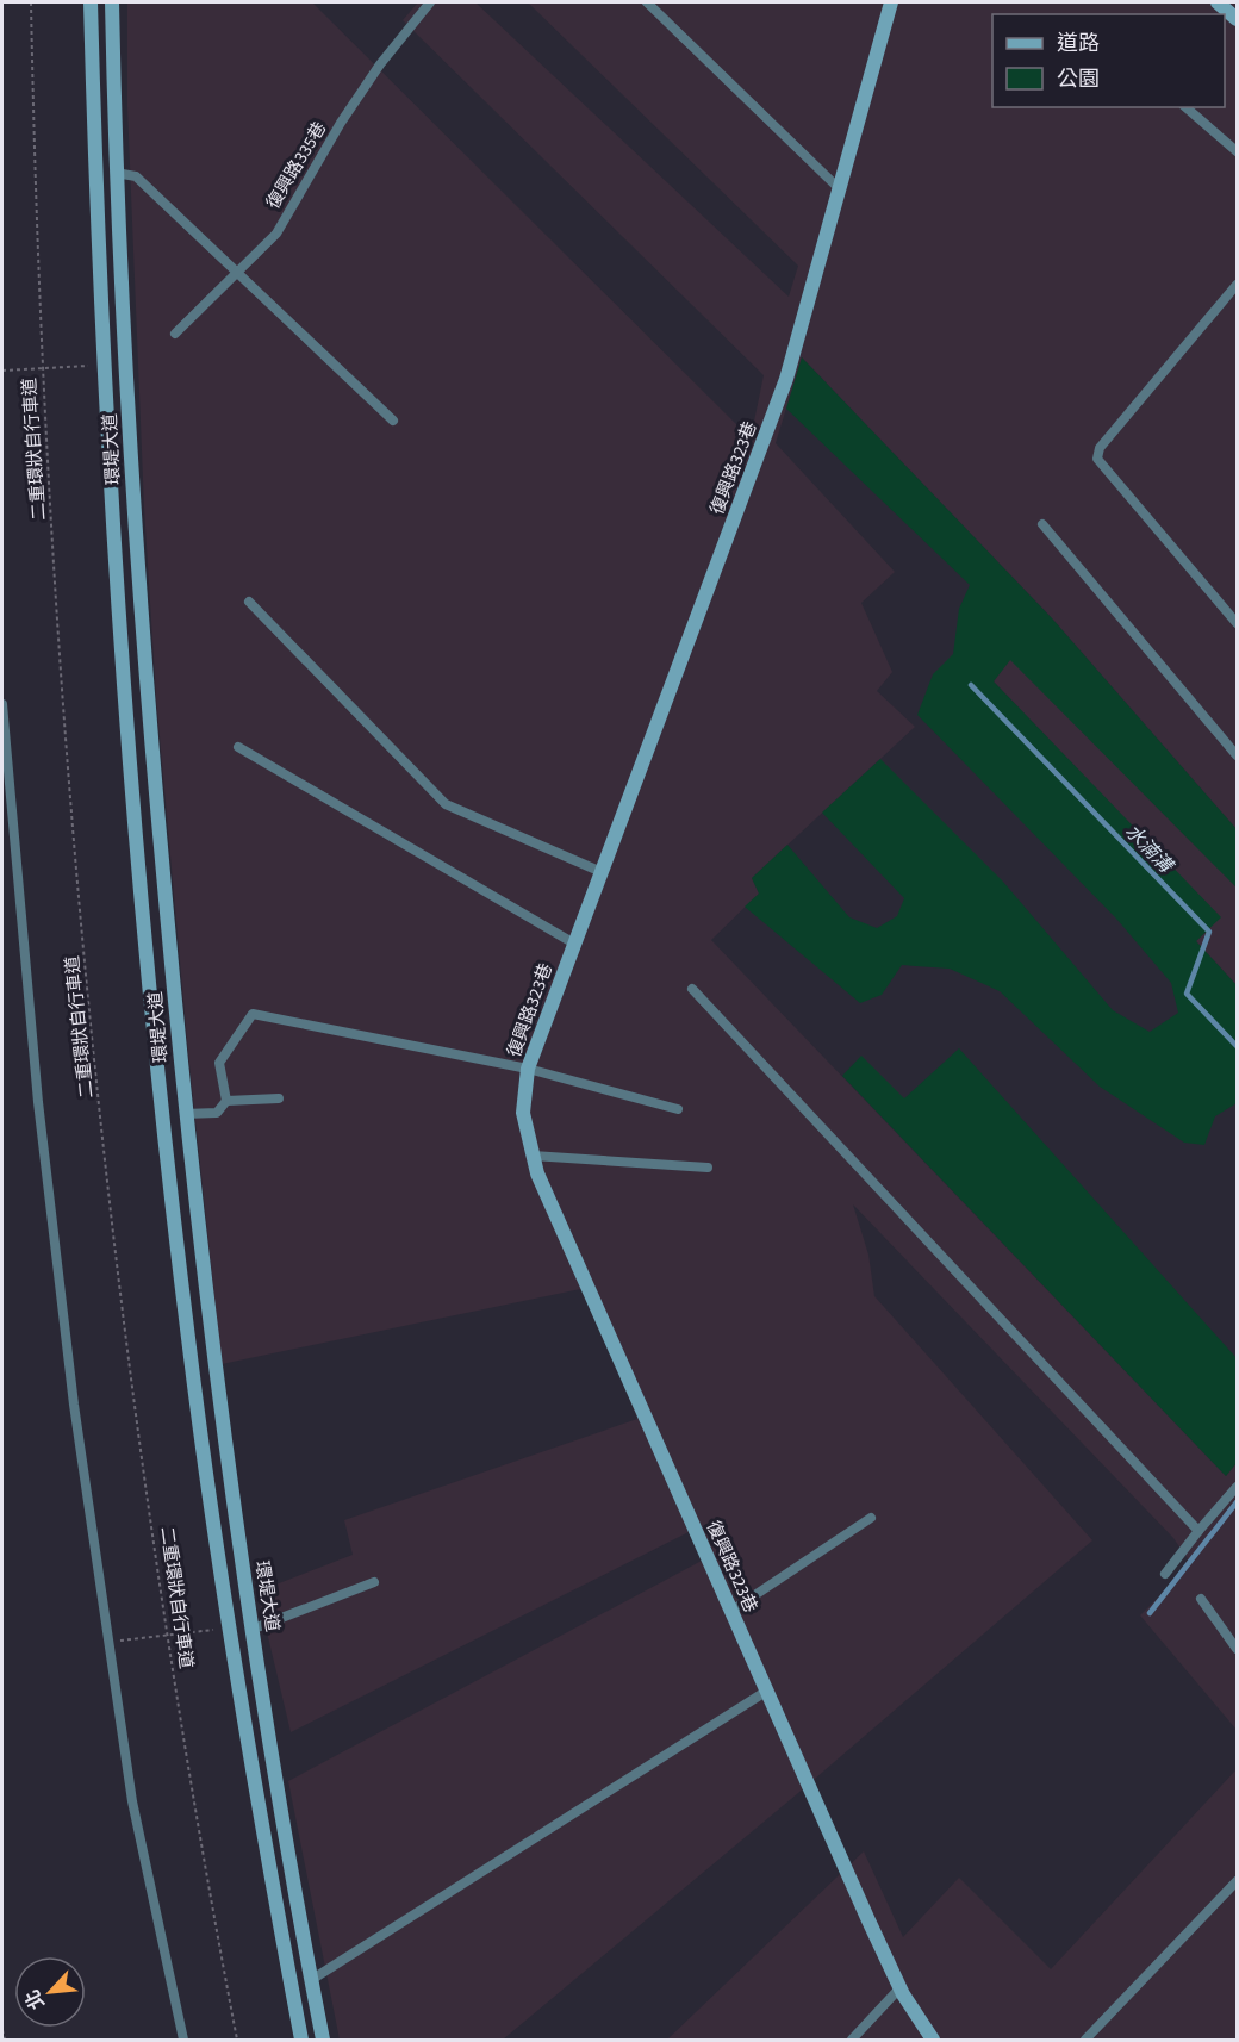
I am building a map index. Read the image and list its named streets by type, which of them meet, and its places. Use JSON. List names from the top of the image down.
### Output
{
  "streets": {
    "street": ["環堤大道", "復興路323巷"],
    "lane": ["復興路335巷"],
    "path": ["二重環狀自行車道"]
  },
  "water": ["水湳溝"],
  "legend": ["道路", "公園"],
  "north": "bottom left"
}
